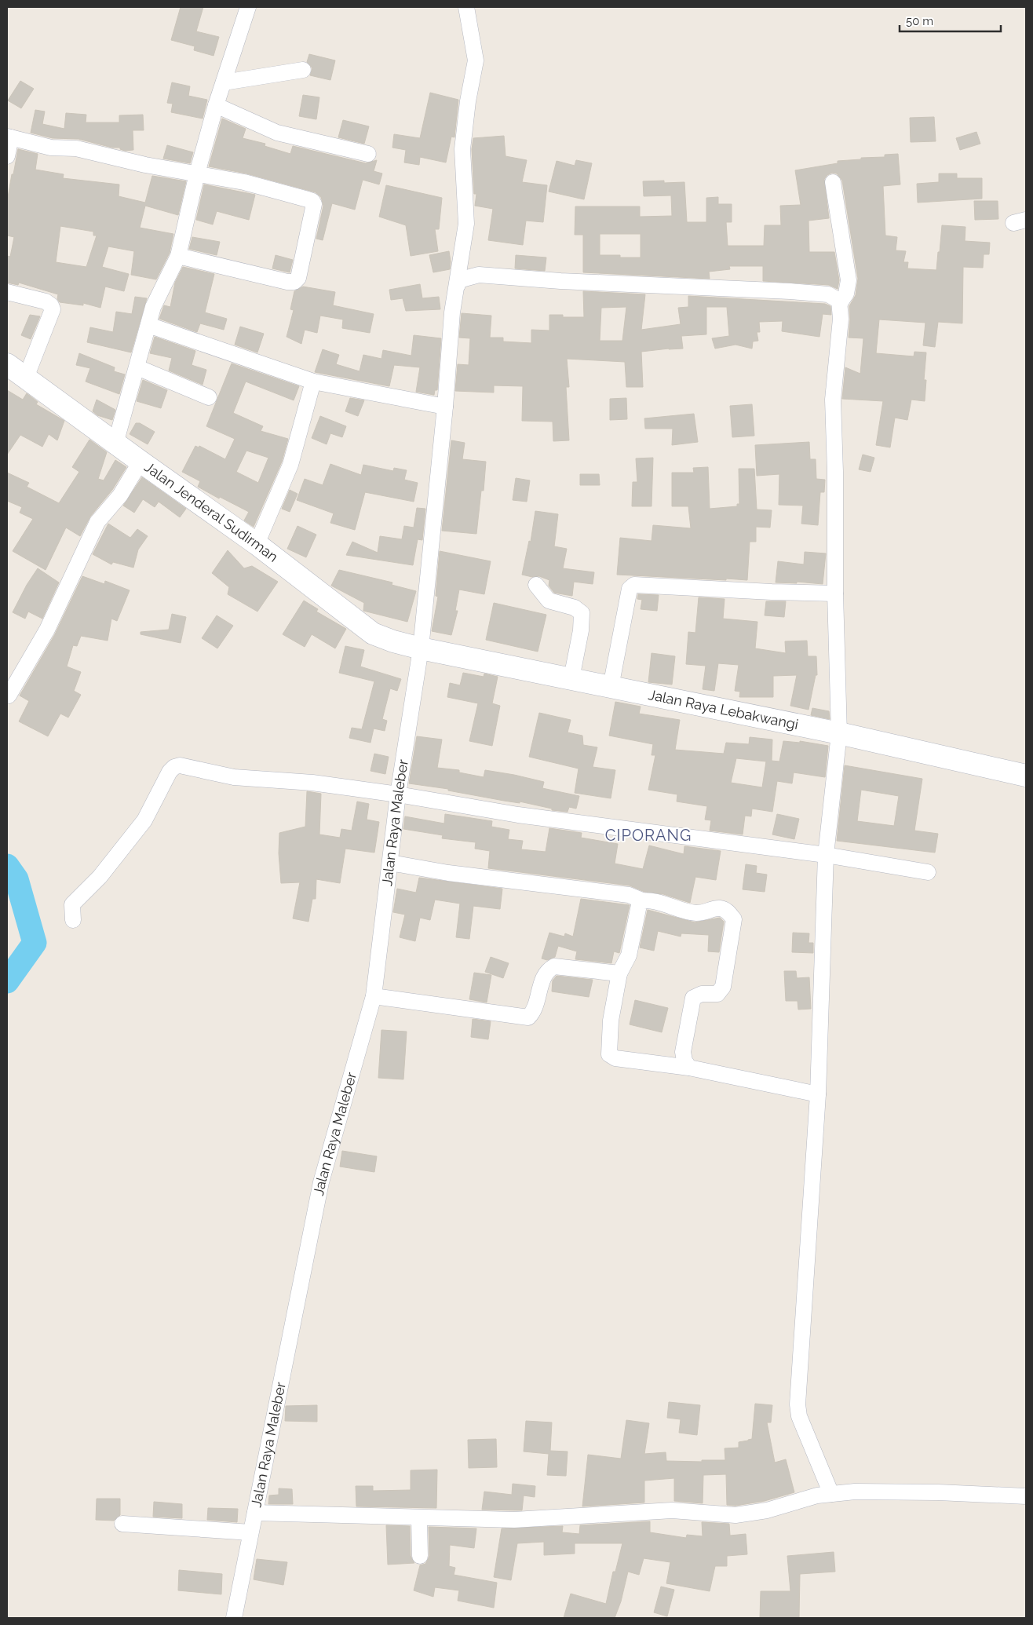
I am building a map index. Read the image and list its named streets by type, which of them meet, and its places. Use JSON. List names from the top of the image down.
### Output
{
  "streets": {
    "main road": ["Jalan Jenderal Sudirman", "Jalan Raya Lebakwangi"],
    "street": ["Jalan Raya Maleber"]
  },
  "crossings": [
    ["Jalan Jenderal Sudirman", "Jalan Raya Lebakwangi"],
    ["Jalan Jenderal Sudirman", "Jalan Raya Maleber"],
    ["Jalan Raya Lebakwangi", "Jalan Raya Maleber"]
  ],
  "districts": ["CIPORANG"],
  "scale_bar": "50 m"
}
